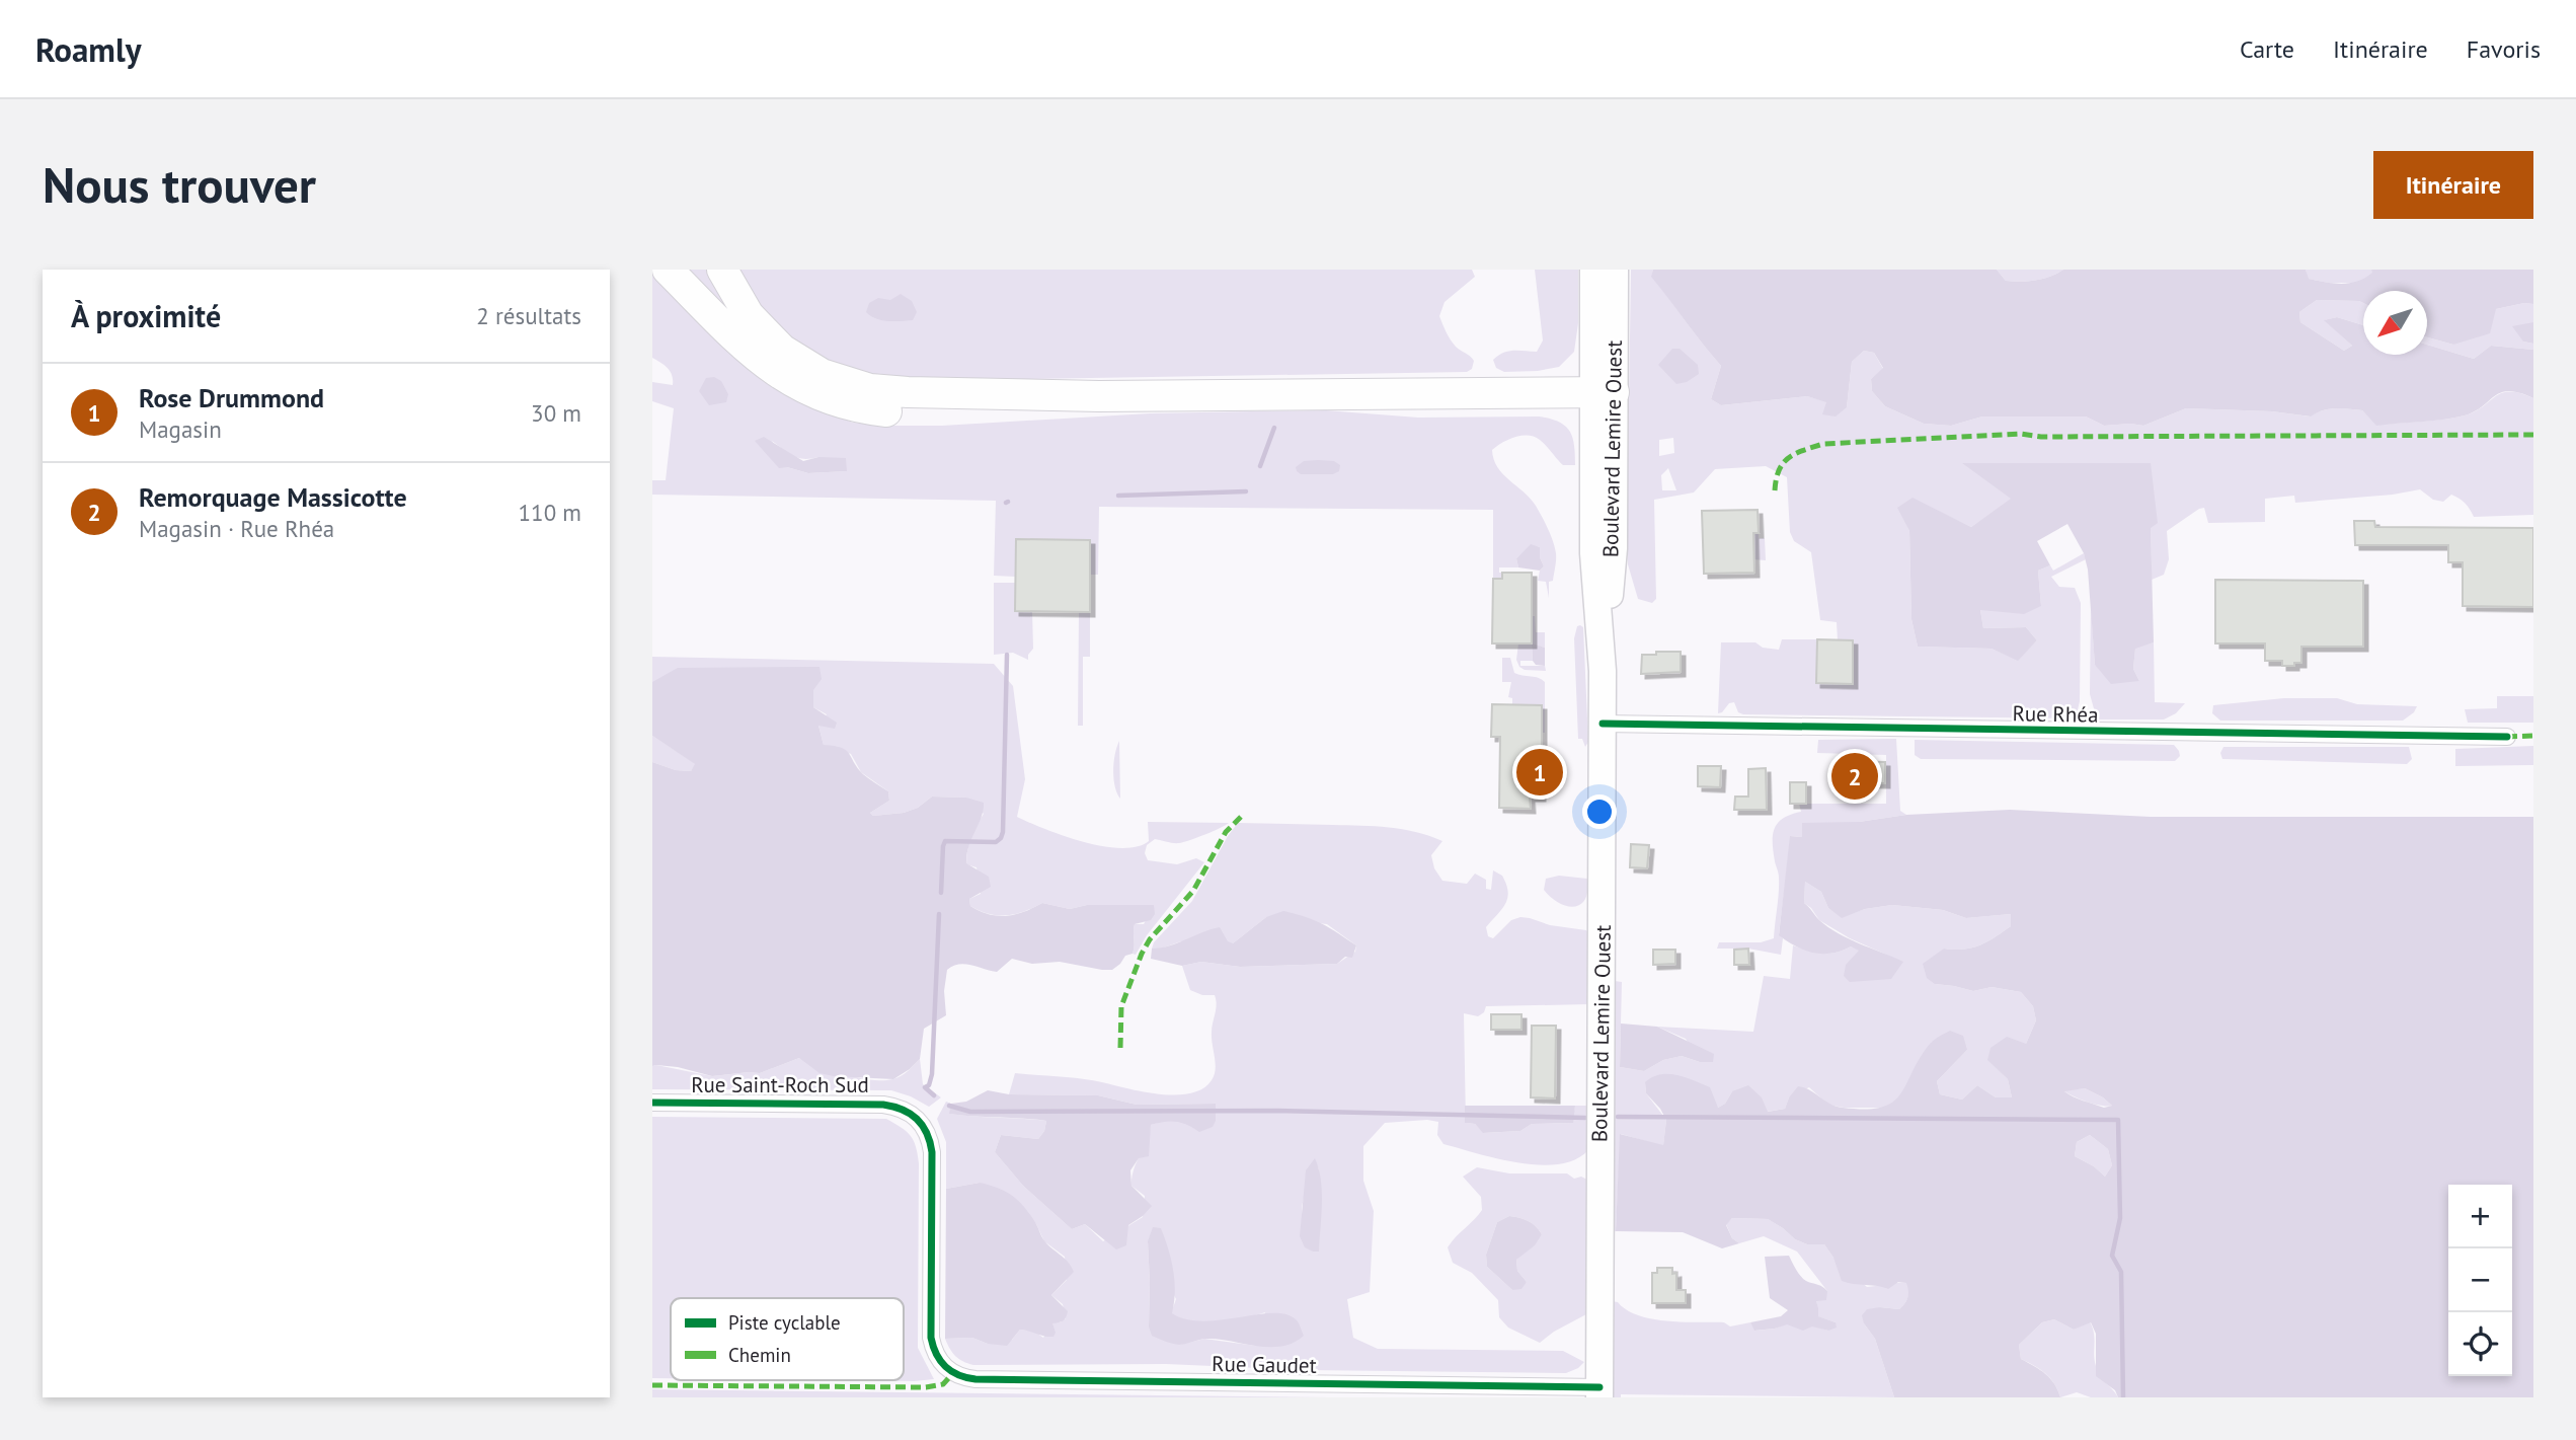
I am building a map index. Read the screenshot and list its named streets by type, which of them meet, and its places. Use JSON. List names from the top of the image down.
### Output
{
  "streets": {
    "main road": ["Boulevard Lemire Ouest"],
    "street": ["Rue Rhéa", "Rue Saint-Roch Sud", "Rue Gaudet"]
  },
  "crossings": [
    ["Boulevard Lemire Ouest", "Rue Rhéa"],
    ["Boulevard Lemire Ouest", "Rue Gaudet"],
    ["Rue Saint-Roch Sud", "Rue Gaudet"]
  ],
  "legend": ["Piste cyclable", "Chemin"],
  "north": "bottom left",
  "page": {
    "header": "Roamly",
    "nav": ["Carte", "Itinéraire", "Favoris"],
    "buttons": "Itinéraire",
    "title": "Nous trouver",
    "heading": ["À proximité", "2 résultats"],
    "list": [
      {
        "mark": "1",
        "name": "Rose Drummond",
        "note": "Magasin",
        "value": "30 m"
      },
      {
        "mark": "2",
        "name": "Remorquage Massicotte",
        "note": "Magasin · Rue Rhéa",
        "value": "110 m"
      }
    ],
    "pins": ["1", "2"],
    "map_buttons": ["+", "−"]
  }
}
